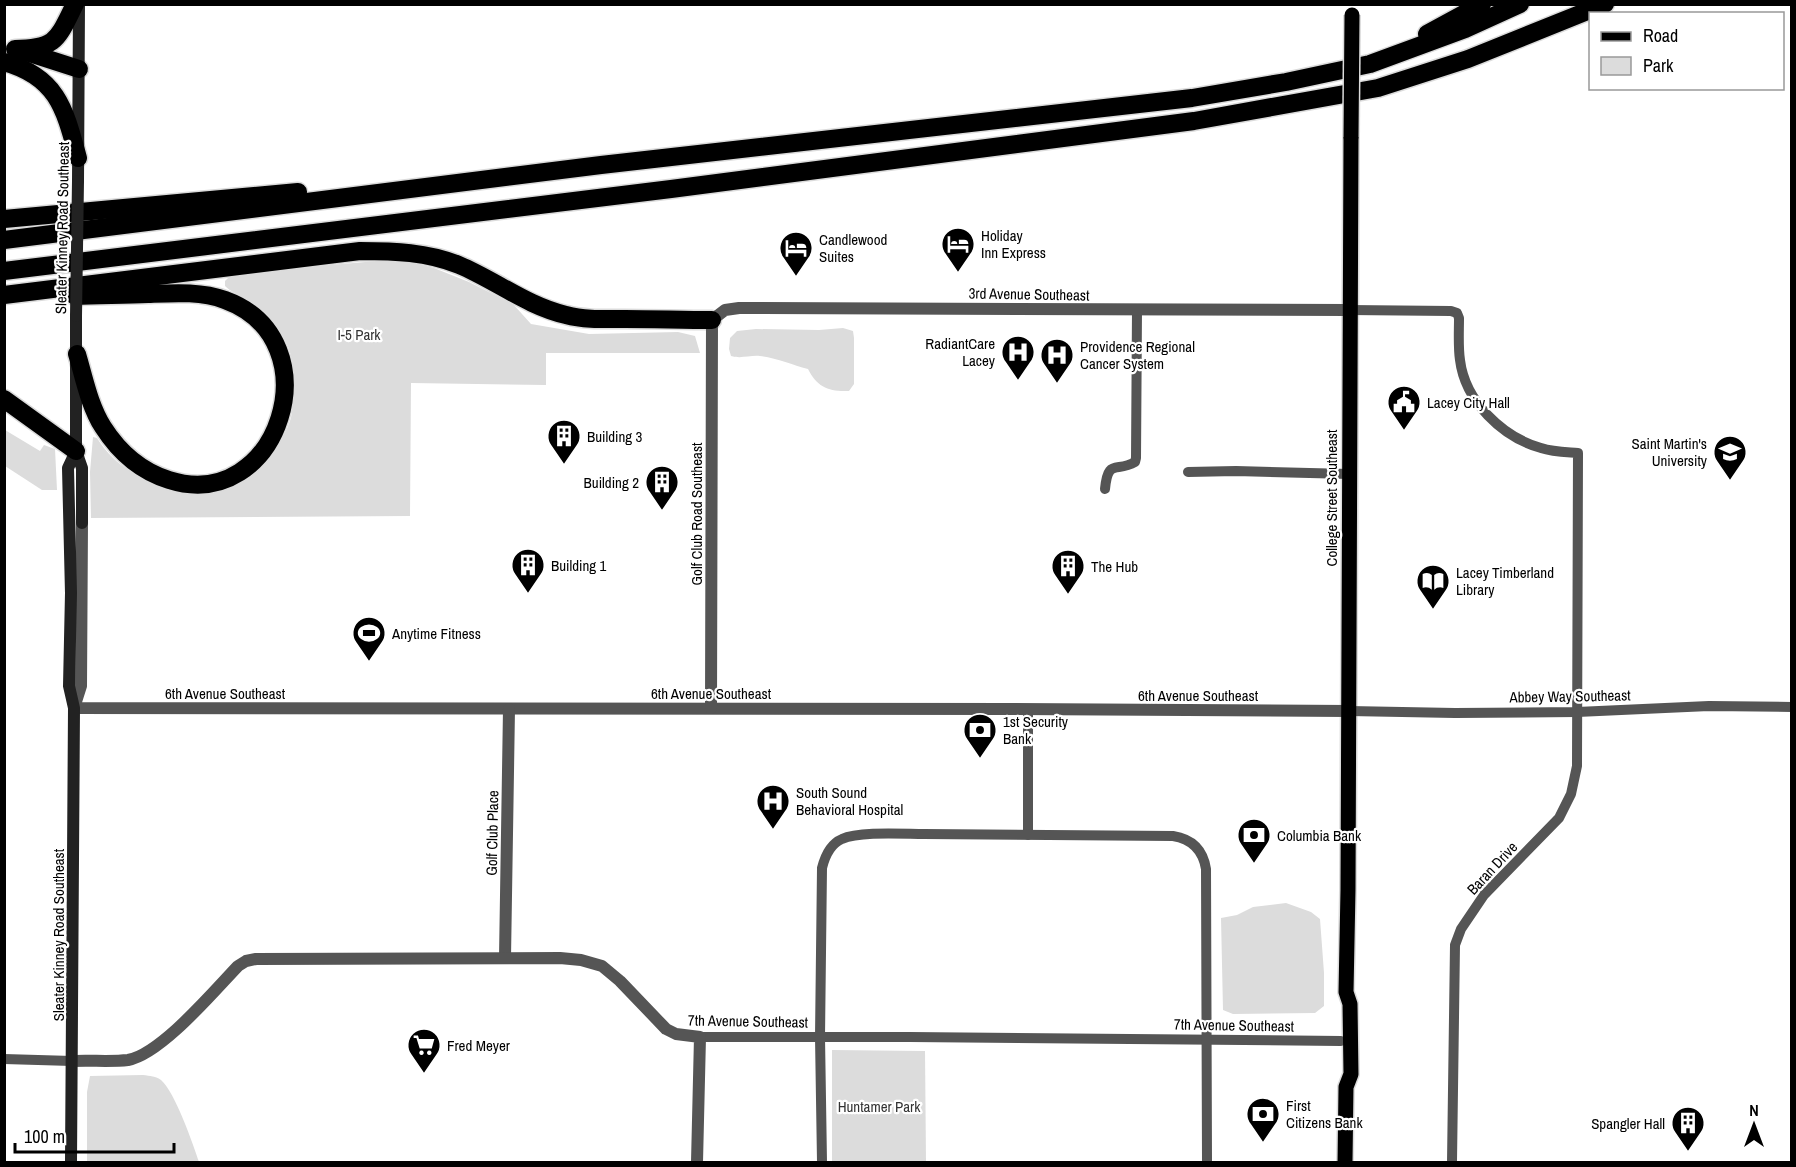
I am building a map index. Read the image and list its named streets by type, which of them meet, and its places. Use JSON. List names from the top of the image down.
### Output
{
  "streets": {
    "main road": ["Sleater Kinney Road Southeast", "College Street Southeast"],
    "street": [
      "3rd Avenue Southeast",
      "Golf Club Road Southeast",
      "6th Avenue Southeast",
      "Abbey Way Southeast",
      "Golf Club Place",
      "Baran Drive",
      "7th Avenue Southeast"
    ]
  },
  "crossings": [
    ["Sleater Kinney Road Southeast", "6th Avenue Southeast"],
    ["Sleater Kinney Road Southeast", "7th Avenue Southeast"],
    ["3rd Avenue Southeast", "College Street Southeast"],
    ["3rd Avenue Southeast", "Golf Club Road Southeast"],
    ["College Street Southeast", "6th Avenue Southeast"],
    ["College Street Southeast", "Abbey Way Southeast"],
    ["College Street Southeast", "7th Avenue Southeast"],
    ["Golf Club Road Southeast", "6th Avenue Southeast"],
    ["6th Avenue Southeast", "Abbey Way Southeast"],
    ["6th Avenue Southeast", "Golf Club Place"],
    ["Abbey Way Southeast", "Baran Drive"],
    ["Golf Club Place", "7th Avenue Southeast"]
  ],
  "parks": ["I-5 Park", "Huntamer Park"],
  "places": {
    "hotel": ["Holiday Inn Express", "Candlewood Suites"],
    "hospital": ["RadiantCare Lacey", "Providence Regional Cancer System", "South Sound Behavioral Hospital"],
    "public building": ["Lacey City Hall"],
    "building": [
      "Building 3",
      "Building 2",
      "Building 1",
      "The Hub",
      "Spangler Hall"
    ],
    "school or university": ["Saint Martin's University"],
    "library": ["Lacey Timberland Library"],
    "sports": ["Anytime Fitness"],
    "bank": ["1st Security Bank", "Columbia Bank", "First Citizens Bank"],
    "supermarket": ["Fred Meyer"]
  },
  "legend": ["Road", "Park"],
  "scale_bar": "100 m",
  "north": "top"
}
